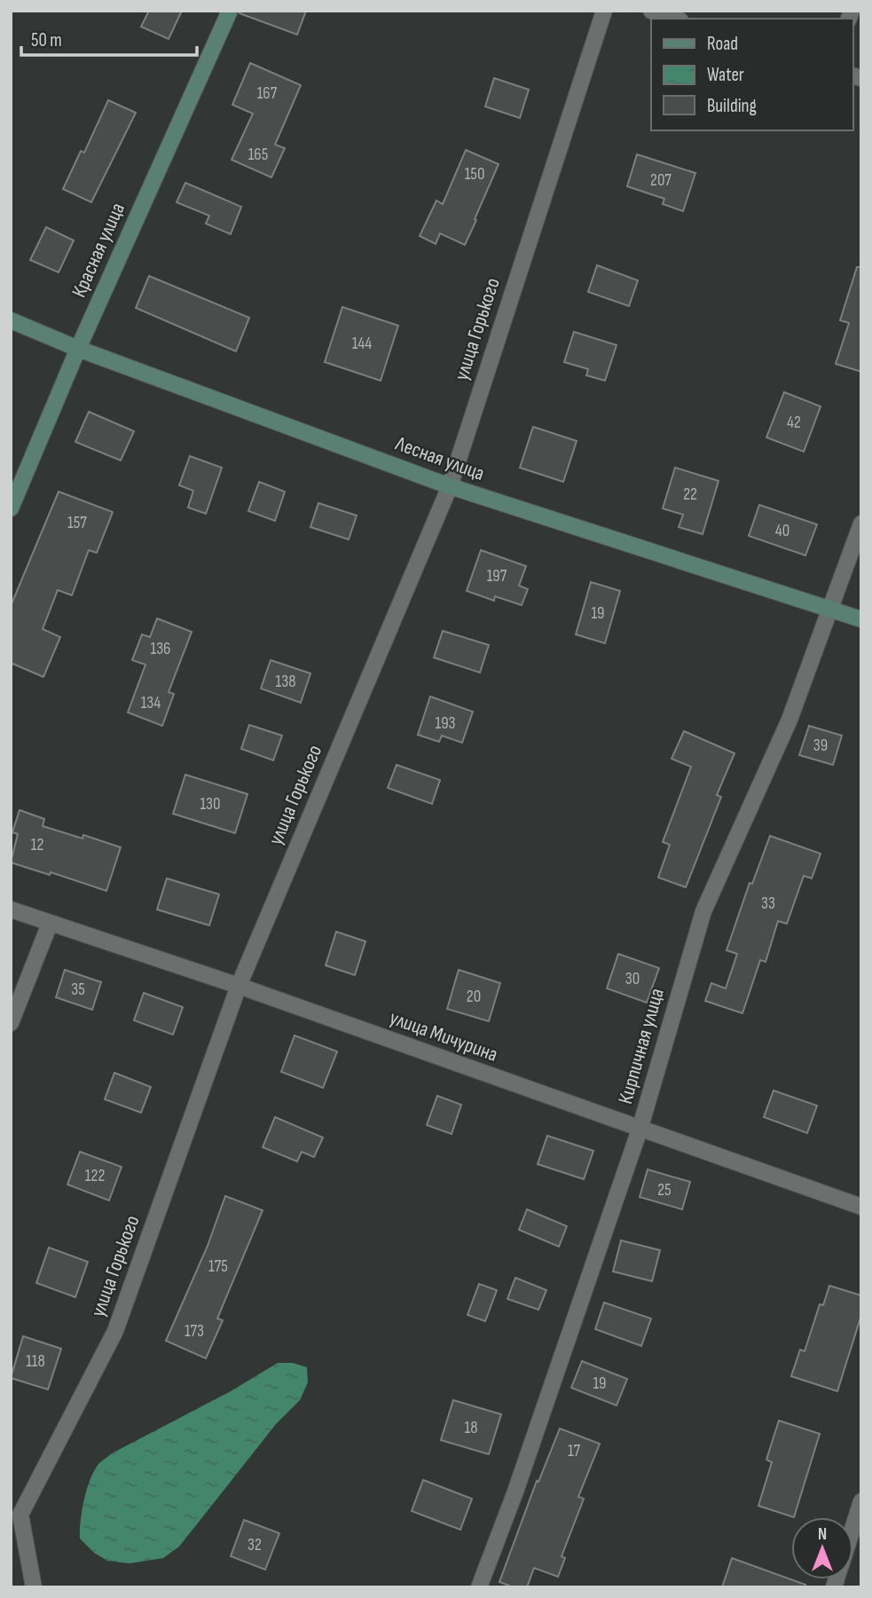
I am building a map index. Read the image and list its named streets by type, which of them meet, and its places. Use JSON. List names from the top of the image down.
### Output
{
  "streets": {
    "street": [
      "Красная улица",
      "улица Горького",
      "Лесная улица",
      "улица Мичурина",
      "Кирпичная улица"
    ]
  },
  "crossings": [
    ["Красная улица", "Лесная улица"],
    ["улица Горького", "Лесная улица"],
    ["улица Горького", "улица Мичурина"],
    ["Лесная улица", "Кирпичная улица"],
    ["улица Мичурина", "Кирпичная улица"]
  ],
  "house_numbers": [
    "167",
    "165",
    "150",
    "207",
    "144",
    "42",
    "22",
    "157",
    "40",
    "197",
    "19",
    "136",
    "138",
    "134",
    "193",
    "39",
    "130",
    "12",
    "33",
    "30",
    "35",
    "20",
    "122",
    "25",
    "175",
    "173",
    "118",
    "19",
    "18",
    "17",
    "32"
  ],
  "legend": ["Road", "Water", "Building"],
  "scale_bar": "50 m",
  "north": "top"
}
